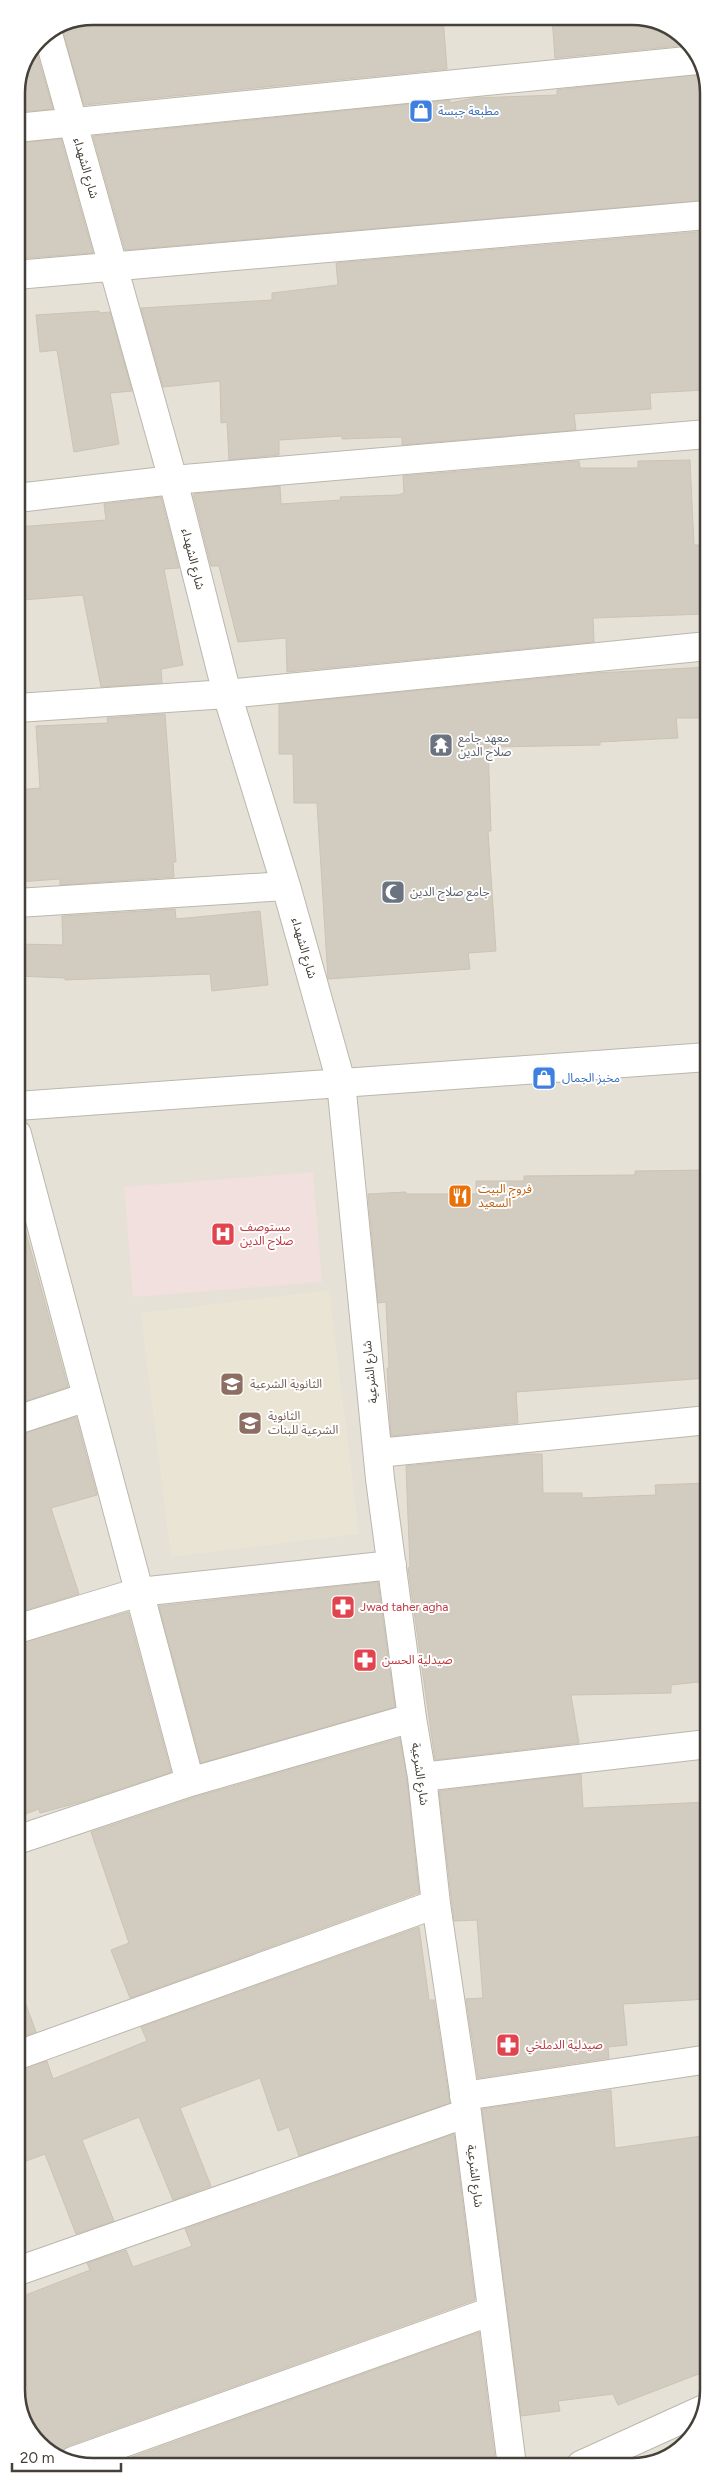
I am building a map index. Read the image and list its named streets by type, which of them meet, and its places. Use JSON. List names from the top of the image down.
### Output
{
  "streets": {
    "street": ["شارع الشهداء", "شارع الشرعية"]
  },
  "crossings": [
    ["شارع الشهداء", "شارع الشرعية"]
  ],
  "places": {
    "shop": ["مطبعة جبسة", "مخبز الجمال"],
    "temple": ["معهد جامع صلاح الدين"],
    "mosque": ["جامع صلاح الدين"],
    "restaurant": ["فروج البيت السعيد"],
    "hospital": ["مستوصف صلاح الدين"],
    "school or university": ["الثانوية الشرعية", "الثانوية الشرعية للبنات"],
    "pharmacy": ["Jwad taher agha", "صيدلية الحسن", "صيدلية الدملخي"]
  },
  "scale_bar": "20 m"
}
